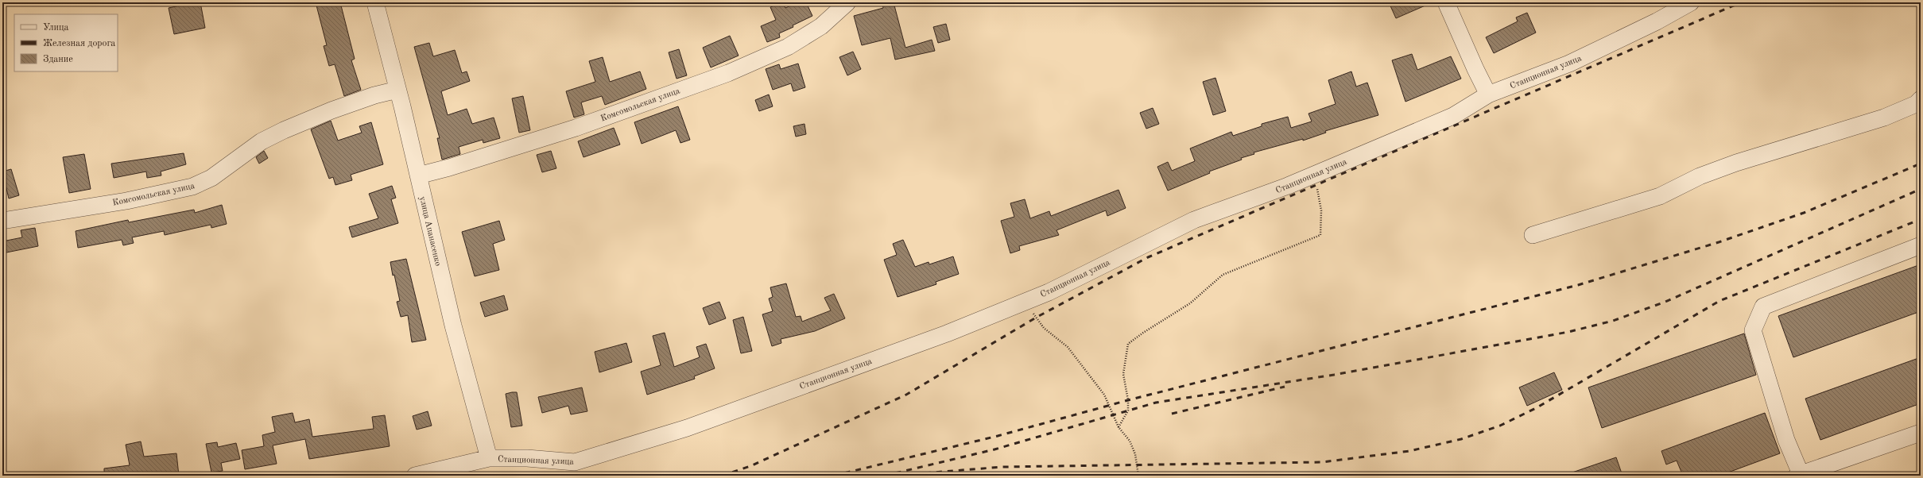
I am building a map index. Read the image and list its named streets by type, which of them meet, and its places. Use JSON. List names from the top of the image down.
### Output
{
  "streets": {
    "street": ["Станционная улица", "Комсомольская улица", "улица Апанасенко"]
  },
  "crossings": [
    ["Станционная улица", "улица Апанасенко"],
    ["Комсомольская улица", "улица Апанасенко"]
  ],
  "legend": ["Улица", "Железная дорога", "Здание"]
}
